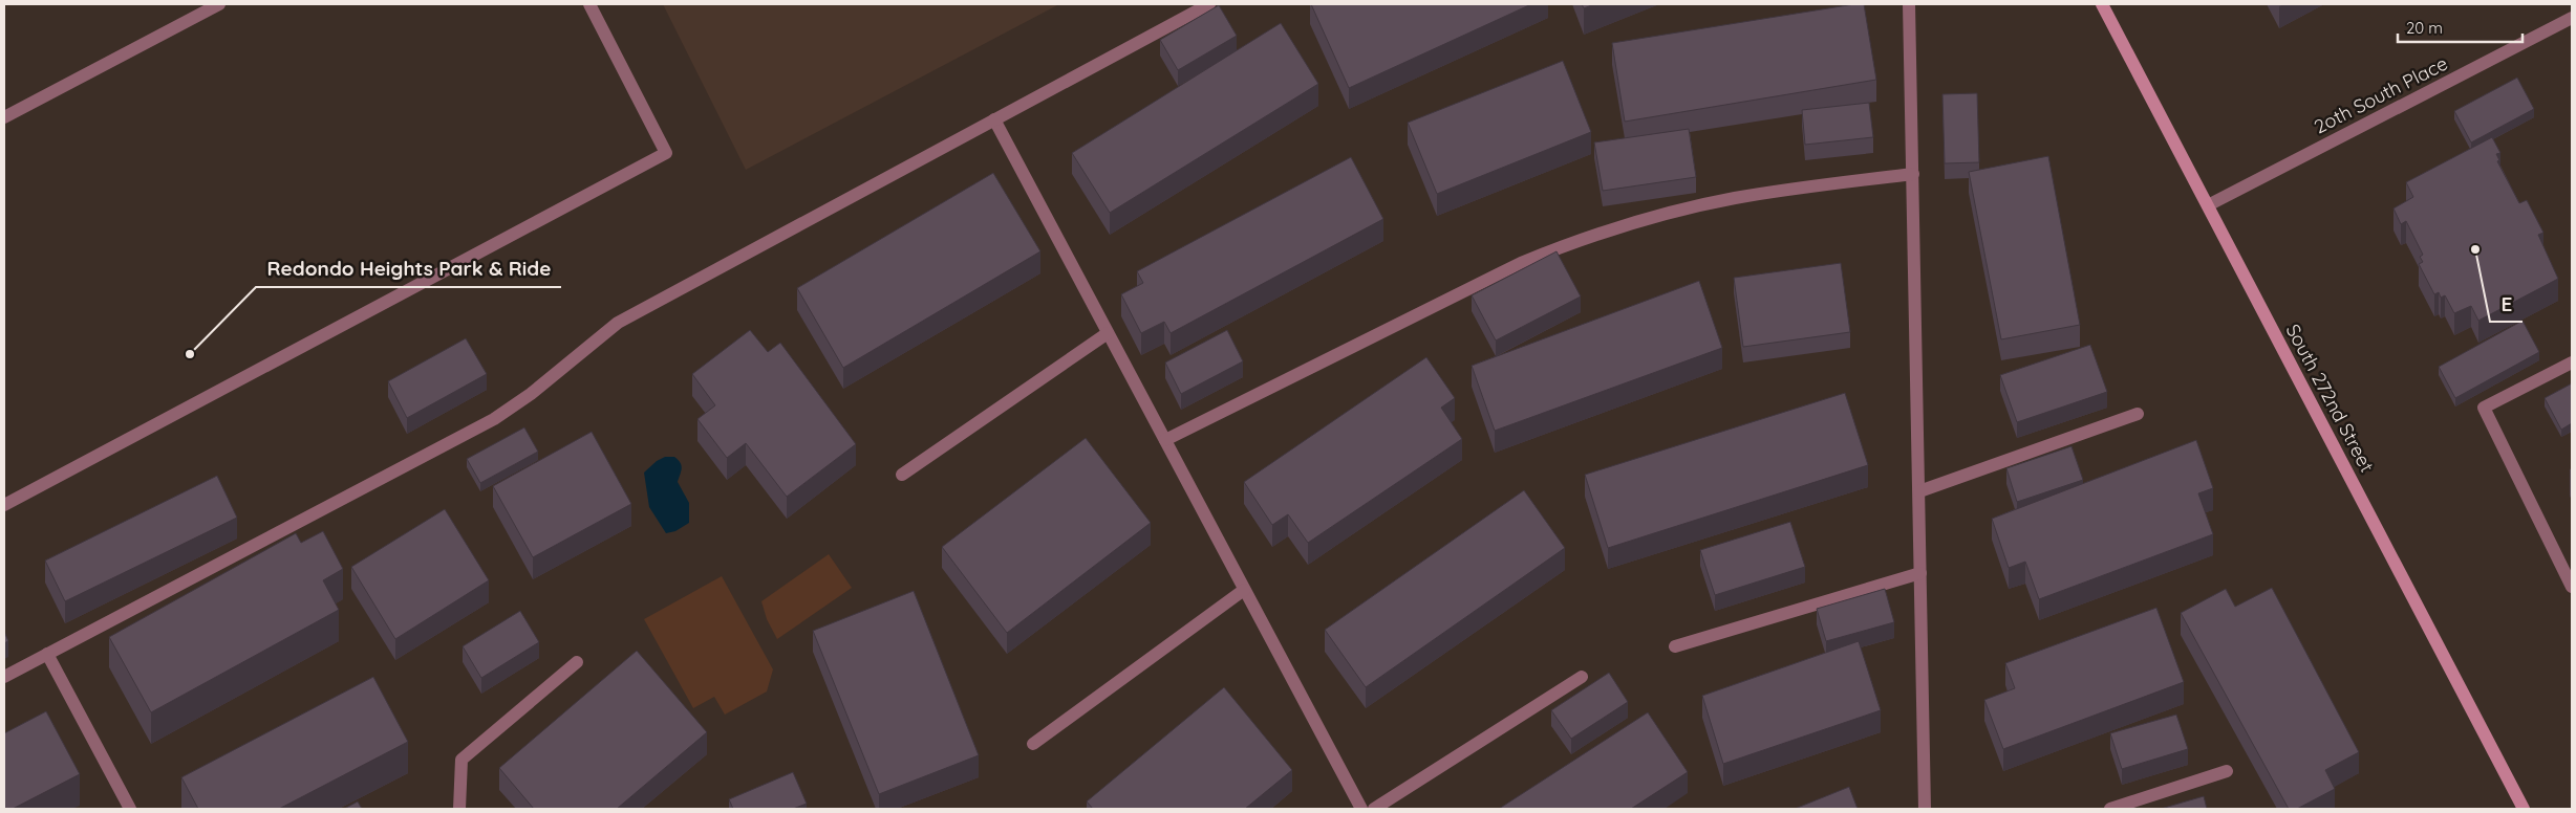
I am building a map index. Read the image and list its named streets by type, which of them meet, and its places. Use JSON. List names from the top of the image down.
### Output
{
  "streets": {
    "main road": ["South 272nd Street"],
    "street": ["2oth South Place"]
  },
  "crossings": [
    ["2oth South Place", "South 272nd Street"]
  ],
  "places": ["E", "Redondo Heights Park & Ride"],
  "scale_bar": "20 m"
}
